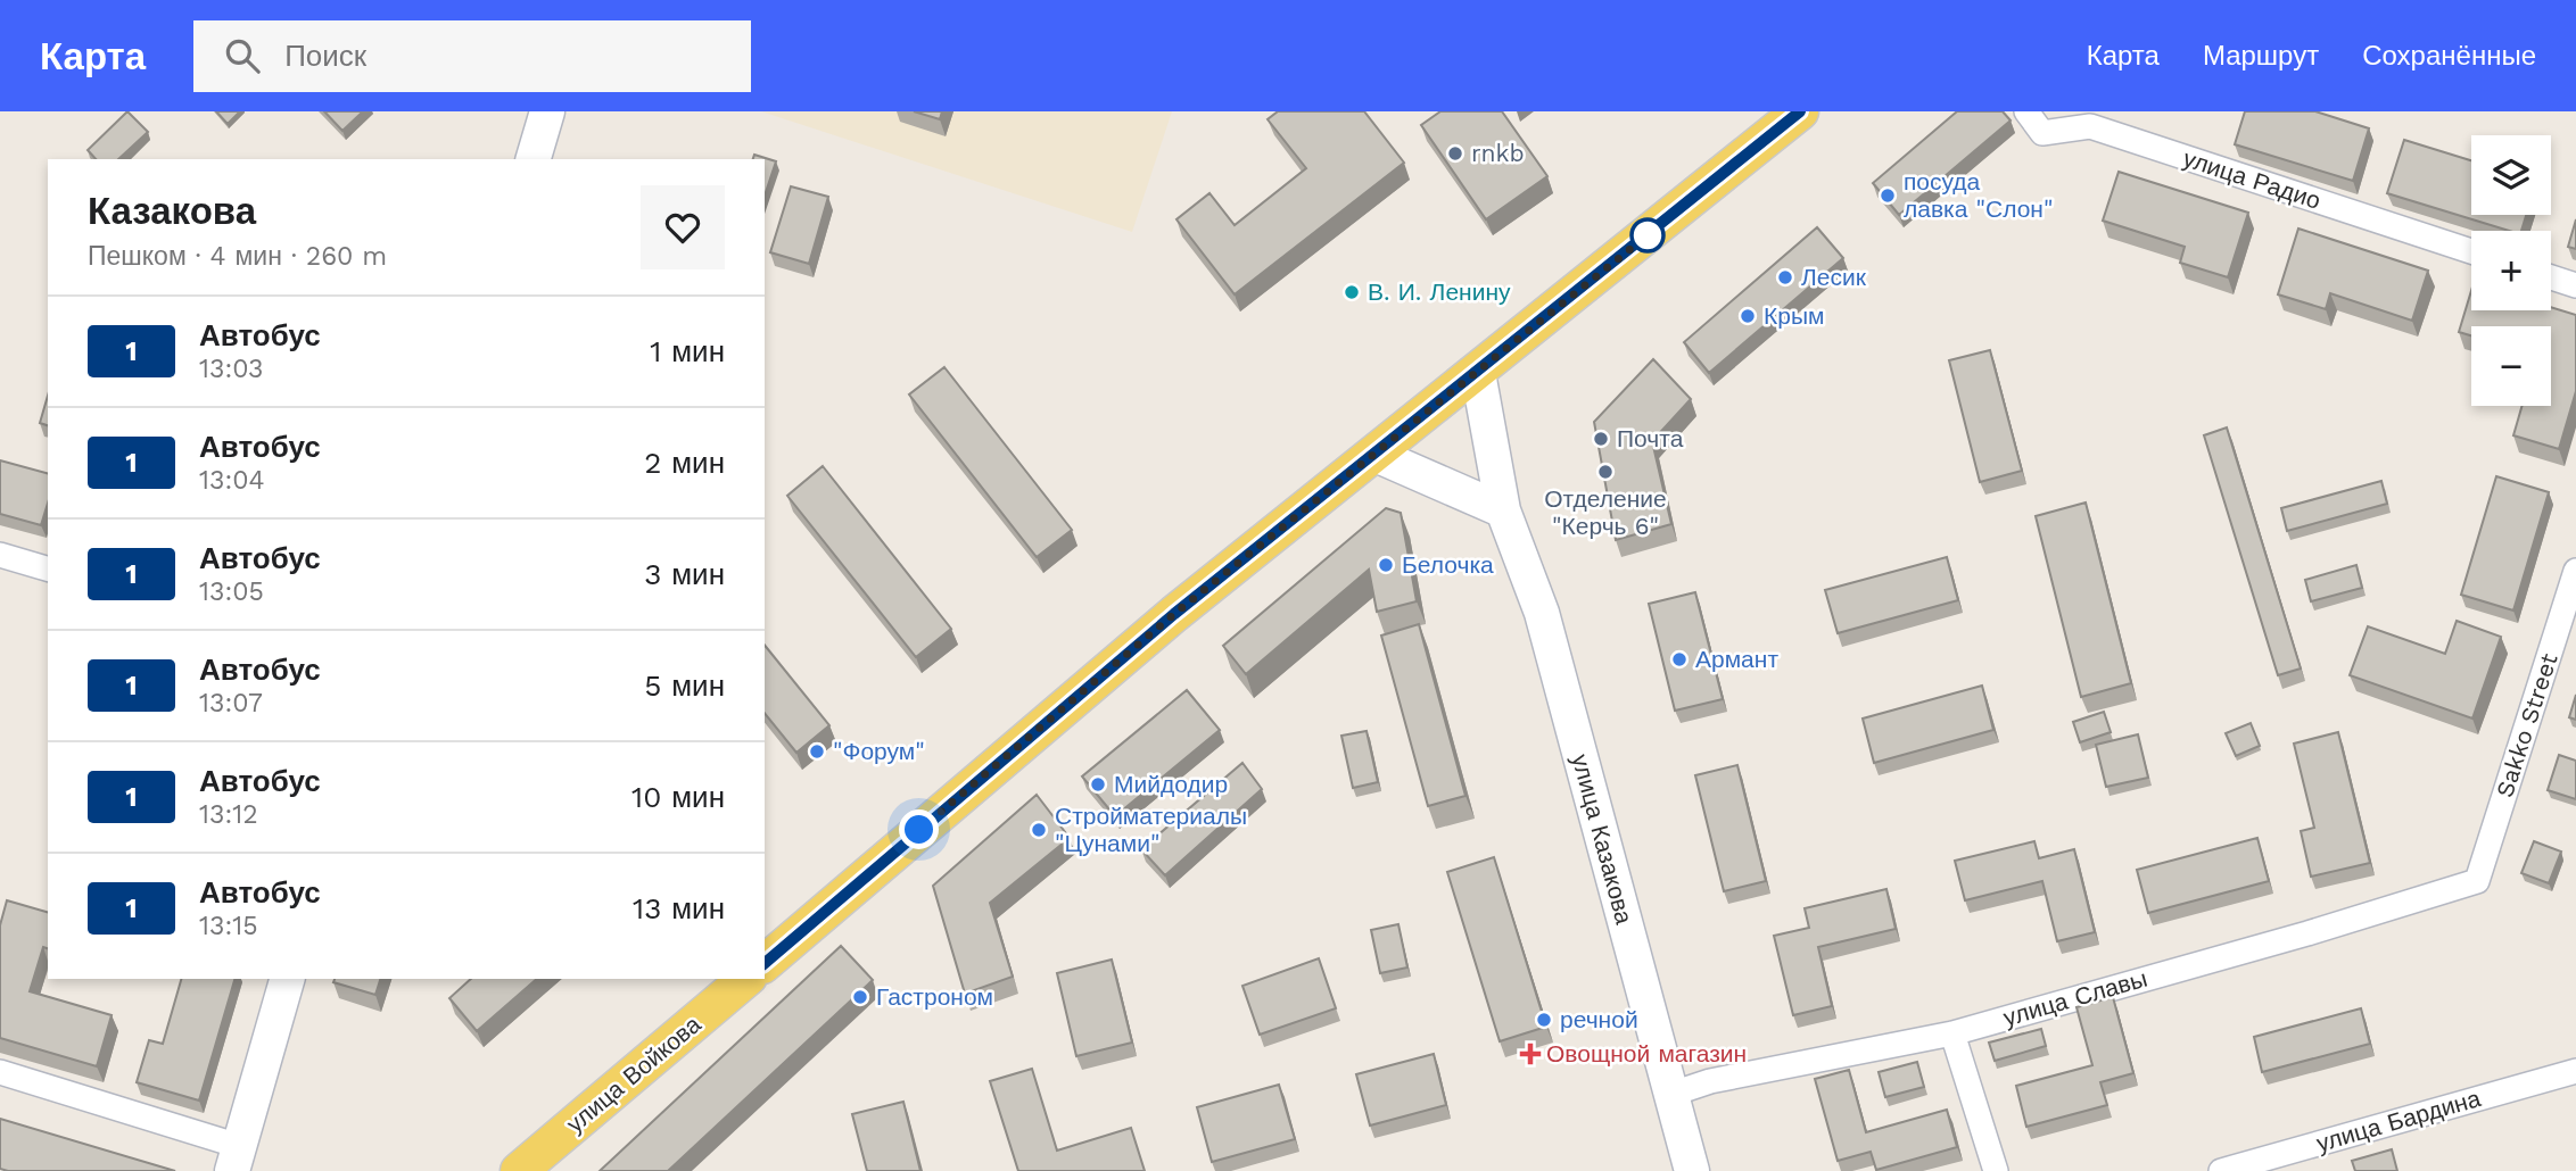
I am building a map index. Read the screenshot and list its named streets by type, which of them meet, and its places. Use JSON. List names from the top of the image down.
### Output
{
  "streets": {
    "main road": ["улица Казакова", "улица Войкова"],
    "street": [
      "улица Радио",
      "Sakko Street",
      "улица Славы",
      "улица Бардина"
    ]
  },
  "crossings": [
    ["Sakko Street", "улица Славы"],
    ["улица Казакова", "улица Славы"]
  ],
  "places": {
    "other": [
      "rnkb",
      "посуда лавка \"Слон\"",
      "Лесик",
      "В. И. Ленину",
      "Крым",
      "Почта",
      "Отделение \"Керчь 6\"",
      "Белочка",
      "Армант",
      "\"Форум\"",
      "Мийдодир",
      "Стройматериалы \"Цунами\"",
      "Гастроном",
      "речной"
    ],
    "health": ["Овощной магазин"]
  },
  "lines": ["bus line 1"],
  "page": {
    "header": "Карта",
    "search": "Поиск",
    "nav": ["Карта", "Маршрут", "Сохранённые"],
    "map_buttons": ["+", "−"],
    "heading": ["Казакова", "Пешком · 4 мин · 260 m"],
    "list": [
      {
        "mark": "1",
        "name": "Автобус",
        "note": "13:03",
        "value": "1 мин"
      },
      {
        "mark": "1",
        "name": "Автобус",
        "note": "13:04",
        "value": "2 мин"
      },
      {
        "mark": "1",
        "name": "Автобус",
        "note": "13:05",
        "value": "3 мин"
      },
      {
        "mark": "1",
        "name": "Автобус",
        "note": "13:07",
        "value": "5 мин"
      },
      {
        "mark": "1",
        "name": "Автобус",
        "note": "13:12",
        "value": "10 мин"
      },
      {
        "mark": "1",
        "name": "Автобус",
        "note": "13:15",
        "value": "13 мин"
      }
    ]
  }
}
